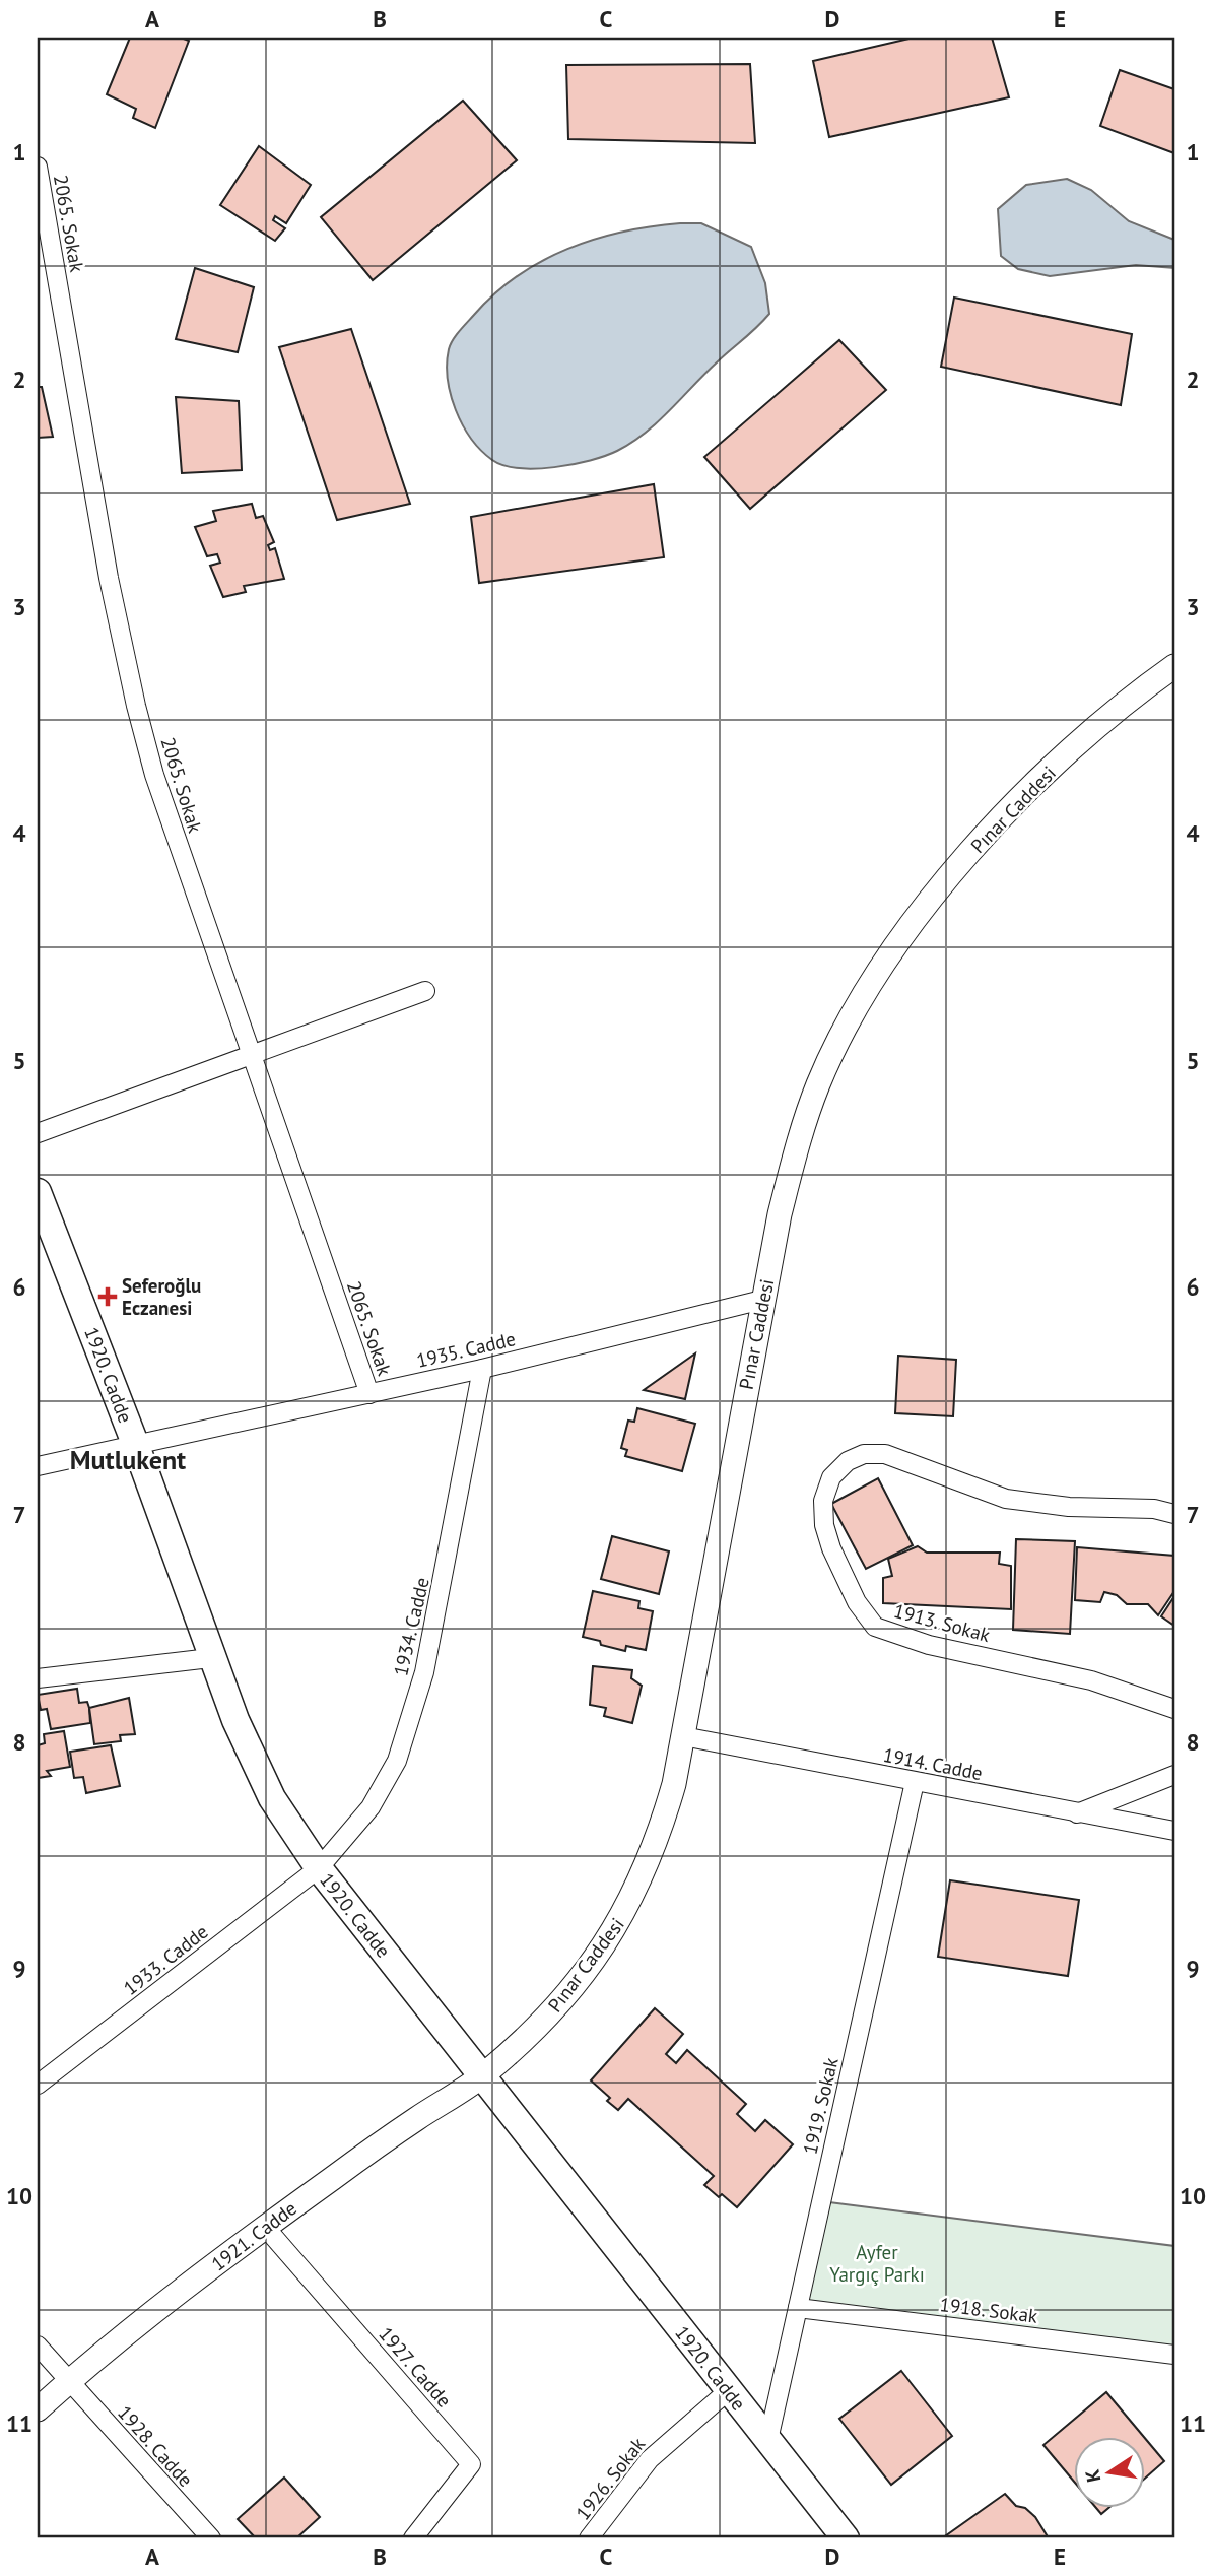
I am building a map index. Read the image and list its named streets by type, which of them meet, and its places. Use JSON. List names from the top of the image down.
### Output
{
  "streets": {
    "main road": ["1920. Cadde"],
    "street": [
      "2065. Sokak",
      "Pınar Caddesi",
      "1935. Cadde",
      "1913. Sokak",
      "1934. Cadde",
      "1914. Cadde",
      "1933. Cadde",
      "1919. Sokak",
      "1921. Cadde",
      "1918. Sokak",
      "1927. Cadde",
      "1928. Cadde",
      "1926. Sokak"
    ]
  },
  "crossings": [
    ["2065. Sokak", "1935. Cadde"],
    ["Pınar Caddesi", "1935. Cadde"],
    ["Pınar Caddesi", "1920. Cadde"],
    ["Pınar Caddesi", "1914. Cadde"],
    ["Pınar Caddesi", "1921. Cadde"],
    ["1935. Cadde", "1920. Cadde"],
    ["1935. Cadde", "1934. Cadde"],
    ["1920. Cadde", "1934. Cadde"],
    ["1920. Cadde", "1933. Cadde"],
    ["1920. Cadde", "1919. Sokak"],
    ["1920. Cadde", "1921. Cadde"],
    ["1920. Cadde", "1926. Sokak"],
    ["1934. Cadde", "1933. Cadde"],
    ["1914. Cadde", "1919. Sokak"],
    ["1919. Sokak", "1918. Sokak"],
    ["1921. Cadde", "1927. Cadde"],
    ["1921. Cadde", "1928. Cadde"]
  ],
  "districts": ["Mutlukent"],
  "parks": ["Ayfer Yargıç Parkı"],
  "places": {
    "health": ["Seferoğlu Eczanesi"]
  },
  "north": "left",
  "grid": {
    "columns": [
      "A",
      "B",
      "C",
      "D",
      "E"
    ],
    "rows": [
      "1",
      "2",
      "3",
      "4",
      "5",
      "6",
      "7",
      "8",
      "9",
      "10",
      "11"
    ]
  }
}
